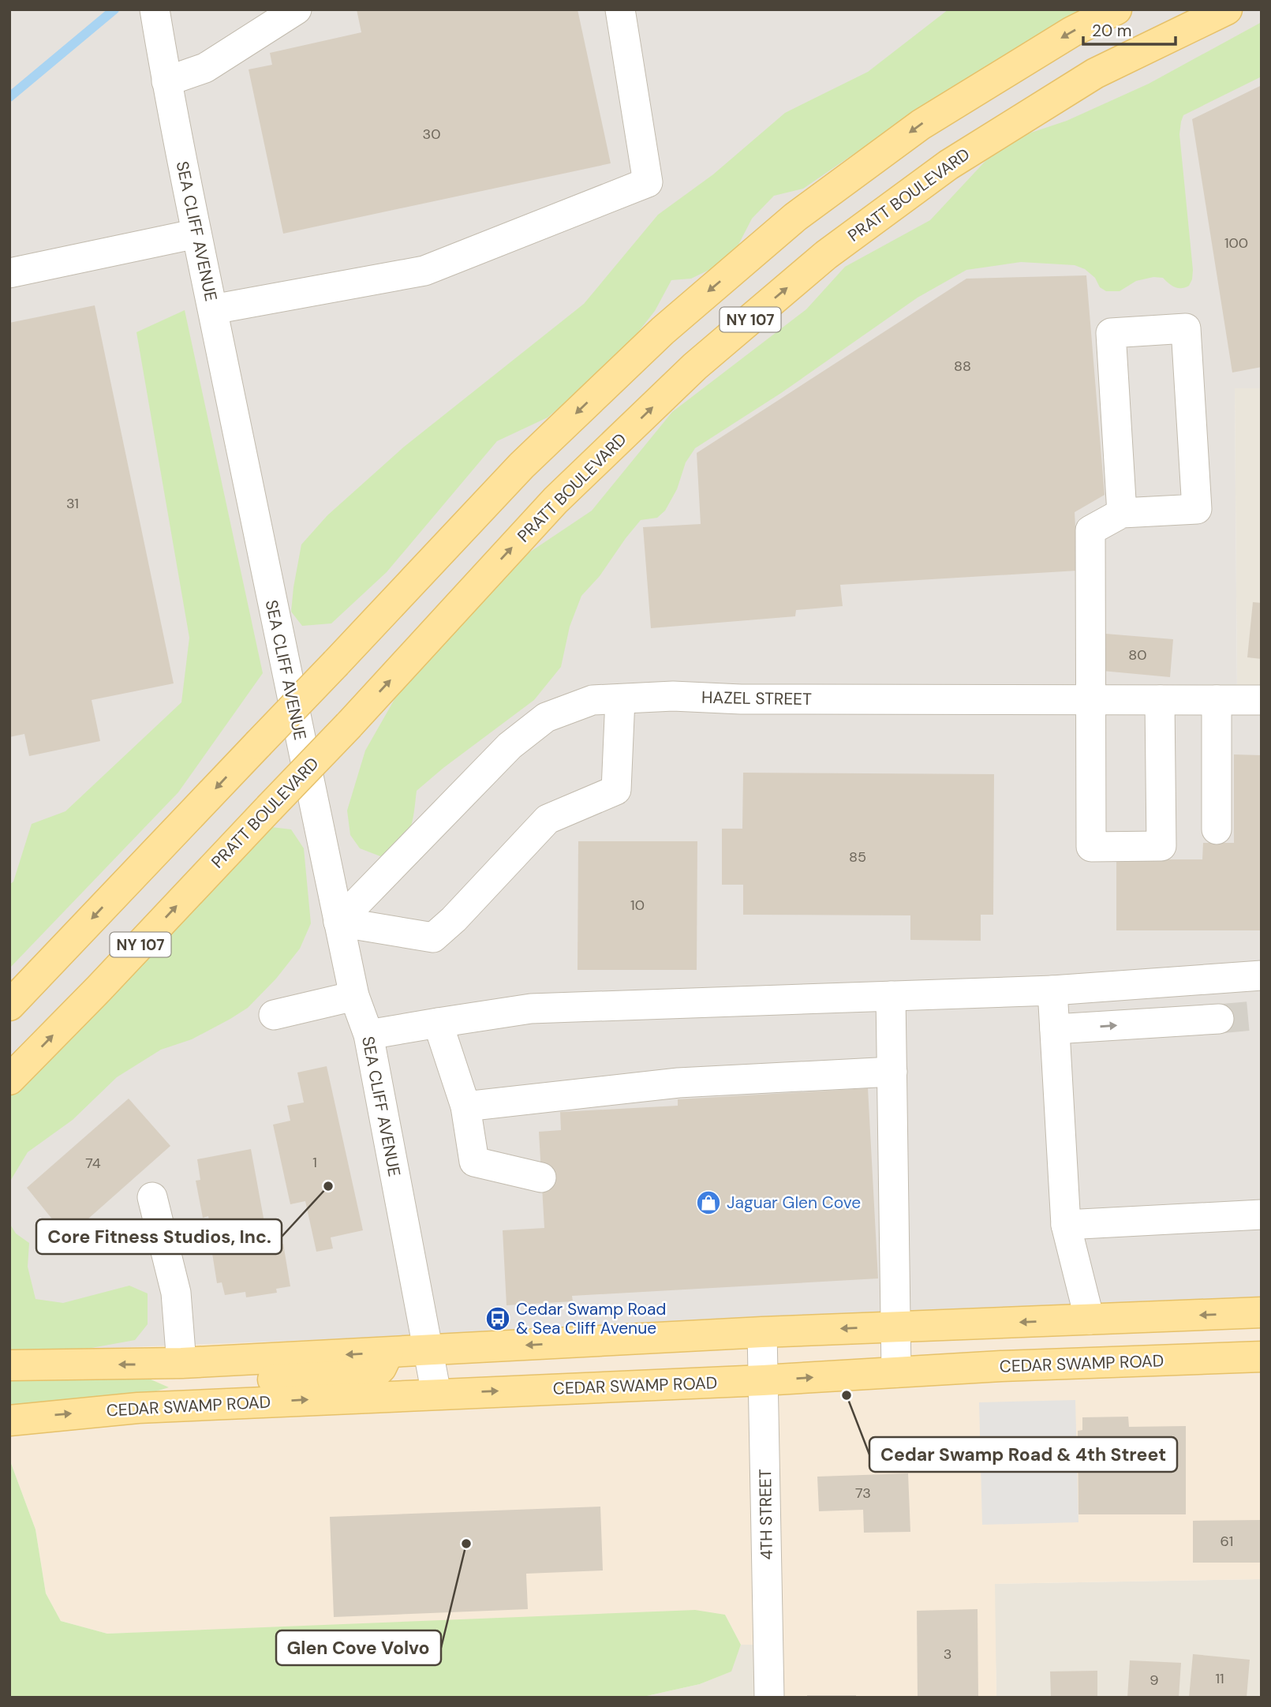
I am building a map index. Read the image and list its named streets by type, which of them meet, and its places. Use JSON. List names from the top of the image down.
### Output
{
  "streets": {
    "main road": ["PRATT BOULEVARD", "NY 107", "CEDAR SWAMP ROAD"],
    "street": ["SEA CLIFF AVENUE", "HAZEL STREET", "4TH STREET"]
  },
  "crossings": [
    ["SEA CLIFF AVENUE", "HAZEL STREET"],
    ["SEA CLIFF AVENUE", "CEDAR SWAMP ROAD"],
    ["CEDAR SWAMP ROAD", "4TH STREET"]
  ],
  "places": {
    "other": ["Core Fitness Studios, Inc.", "Cedar Swamp Road & 4th Street", "Glen Cove Volvo"],
    "shop": ["Jaguar Glen Cove"],
    "bus stop": ["Cedar Swamp Road & Sea Cliff Avenue"]
  },
  "house_numbers": [
    "30",
    "100",
    "88",
    "31",
    "80",
    "85",
    "10",
    "1",
    "74",
    "73",
    "61",
    "3",
    "11",
    "9"
  ],
  "scale_bar": "20 m"
}
